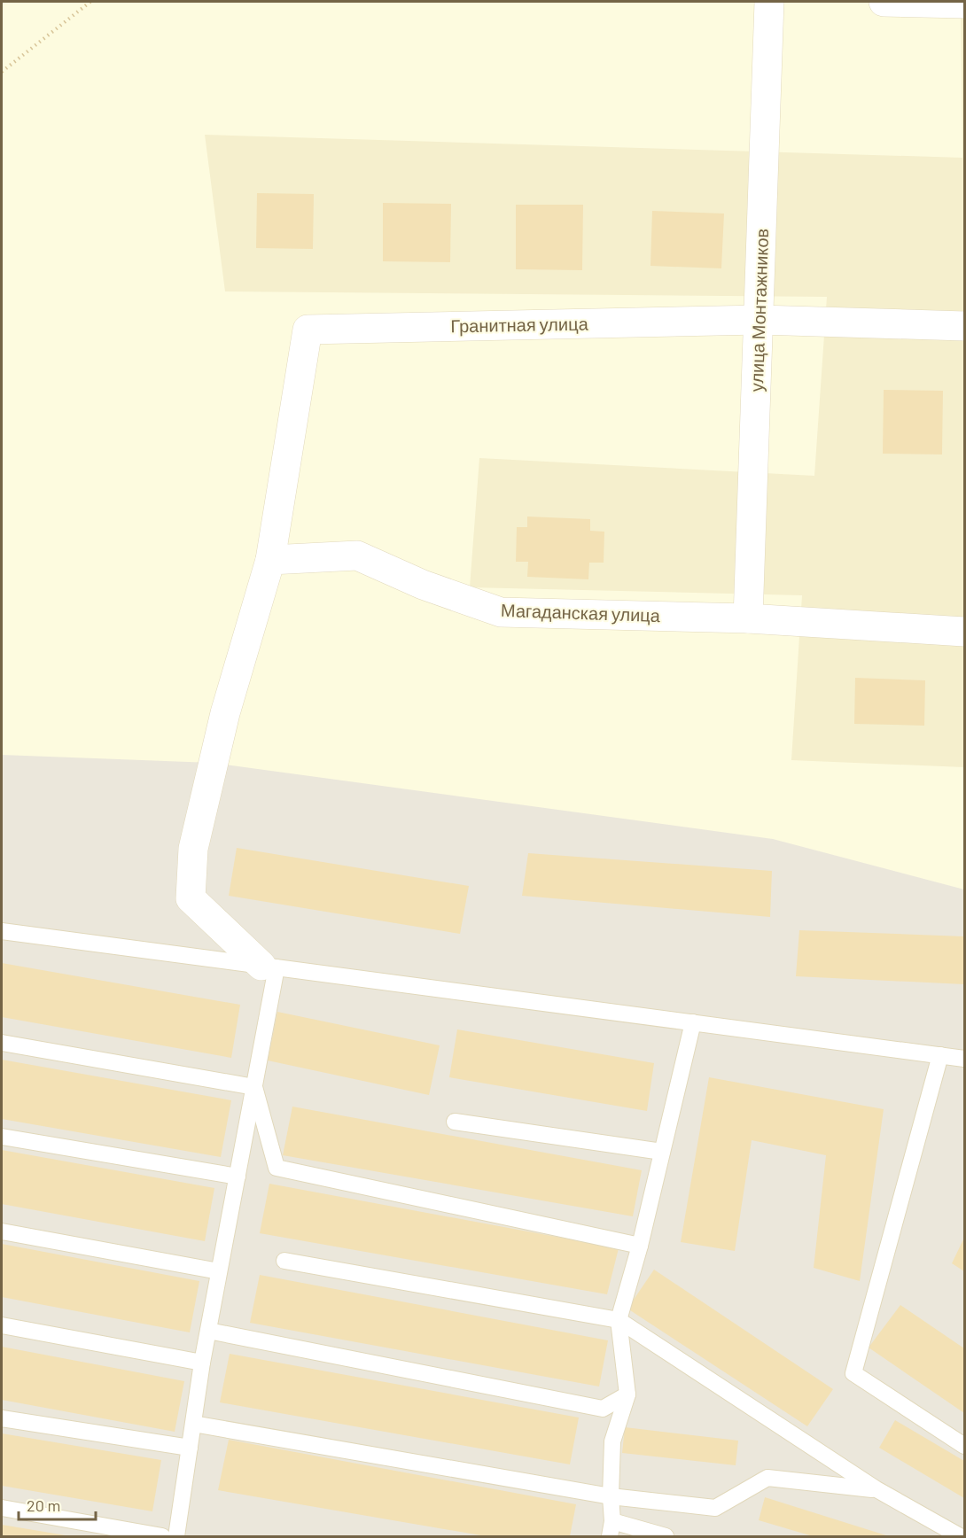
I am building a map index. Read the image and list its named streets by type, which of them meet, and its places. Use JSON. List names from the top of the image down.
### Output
{
  "streets": {
    "street": ["улица Монтажников", "Гранитная улица", "Магаданская улица"]
  },
  "crossings": [
    ["улица Монтажников", "Гранитная улица"],
    ["улица Монтажников", "Магаданская улица"],
    ["Гранитная улица", "Магаданская улица"]
  ],
  "scale_bar": "20 m"
}
